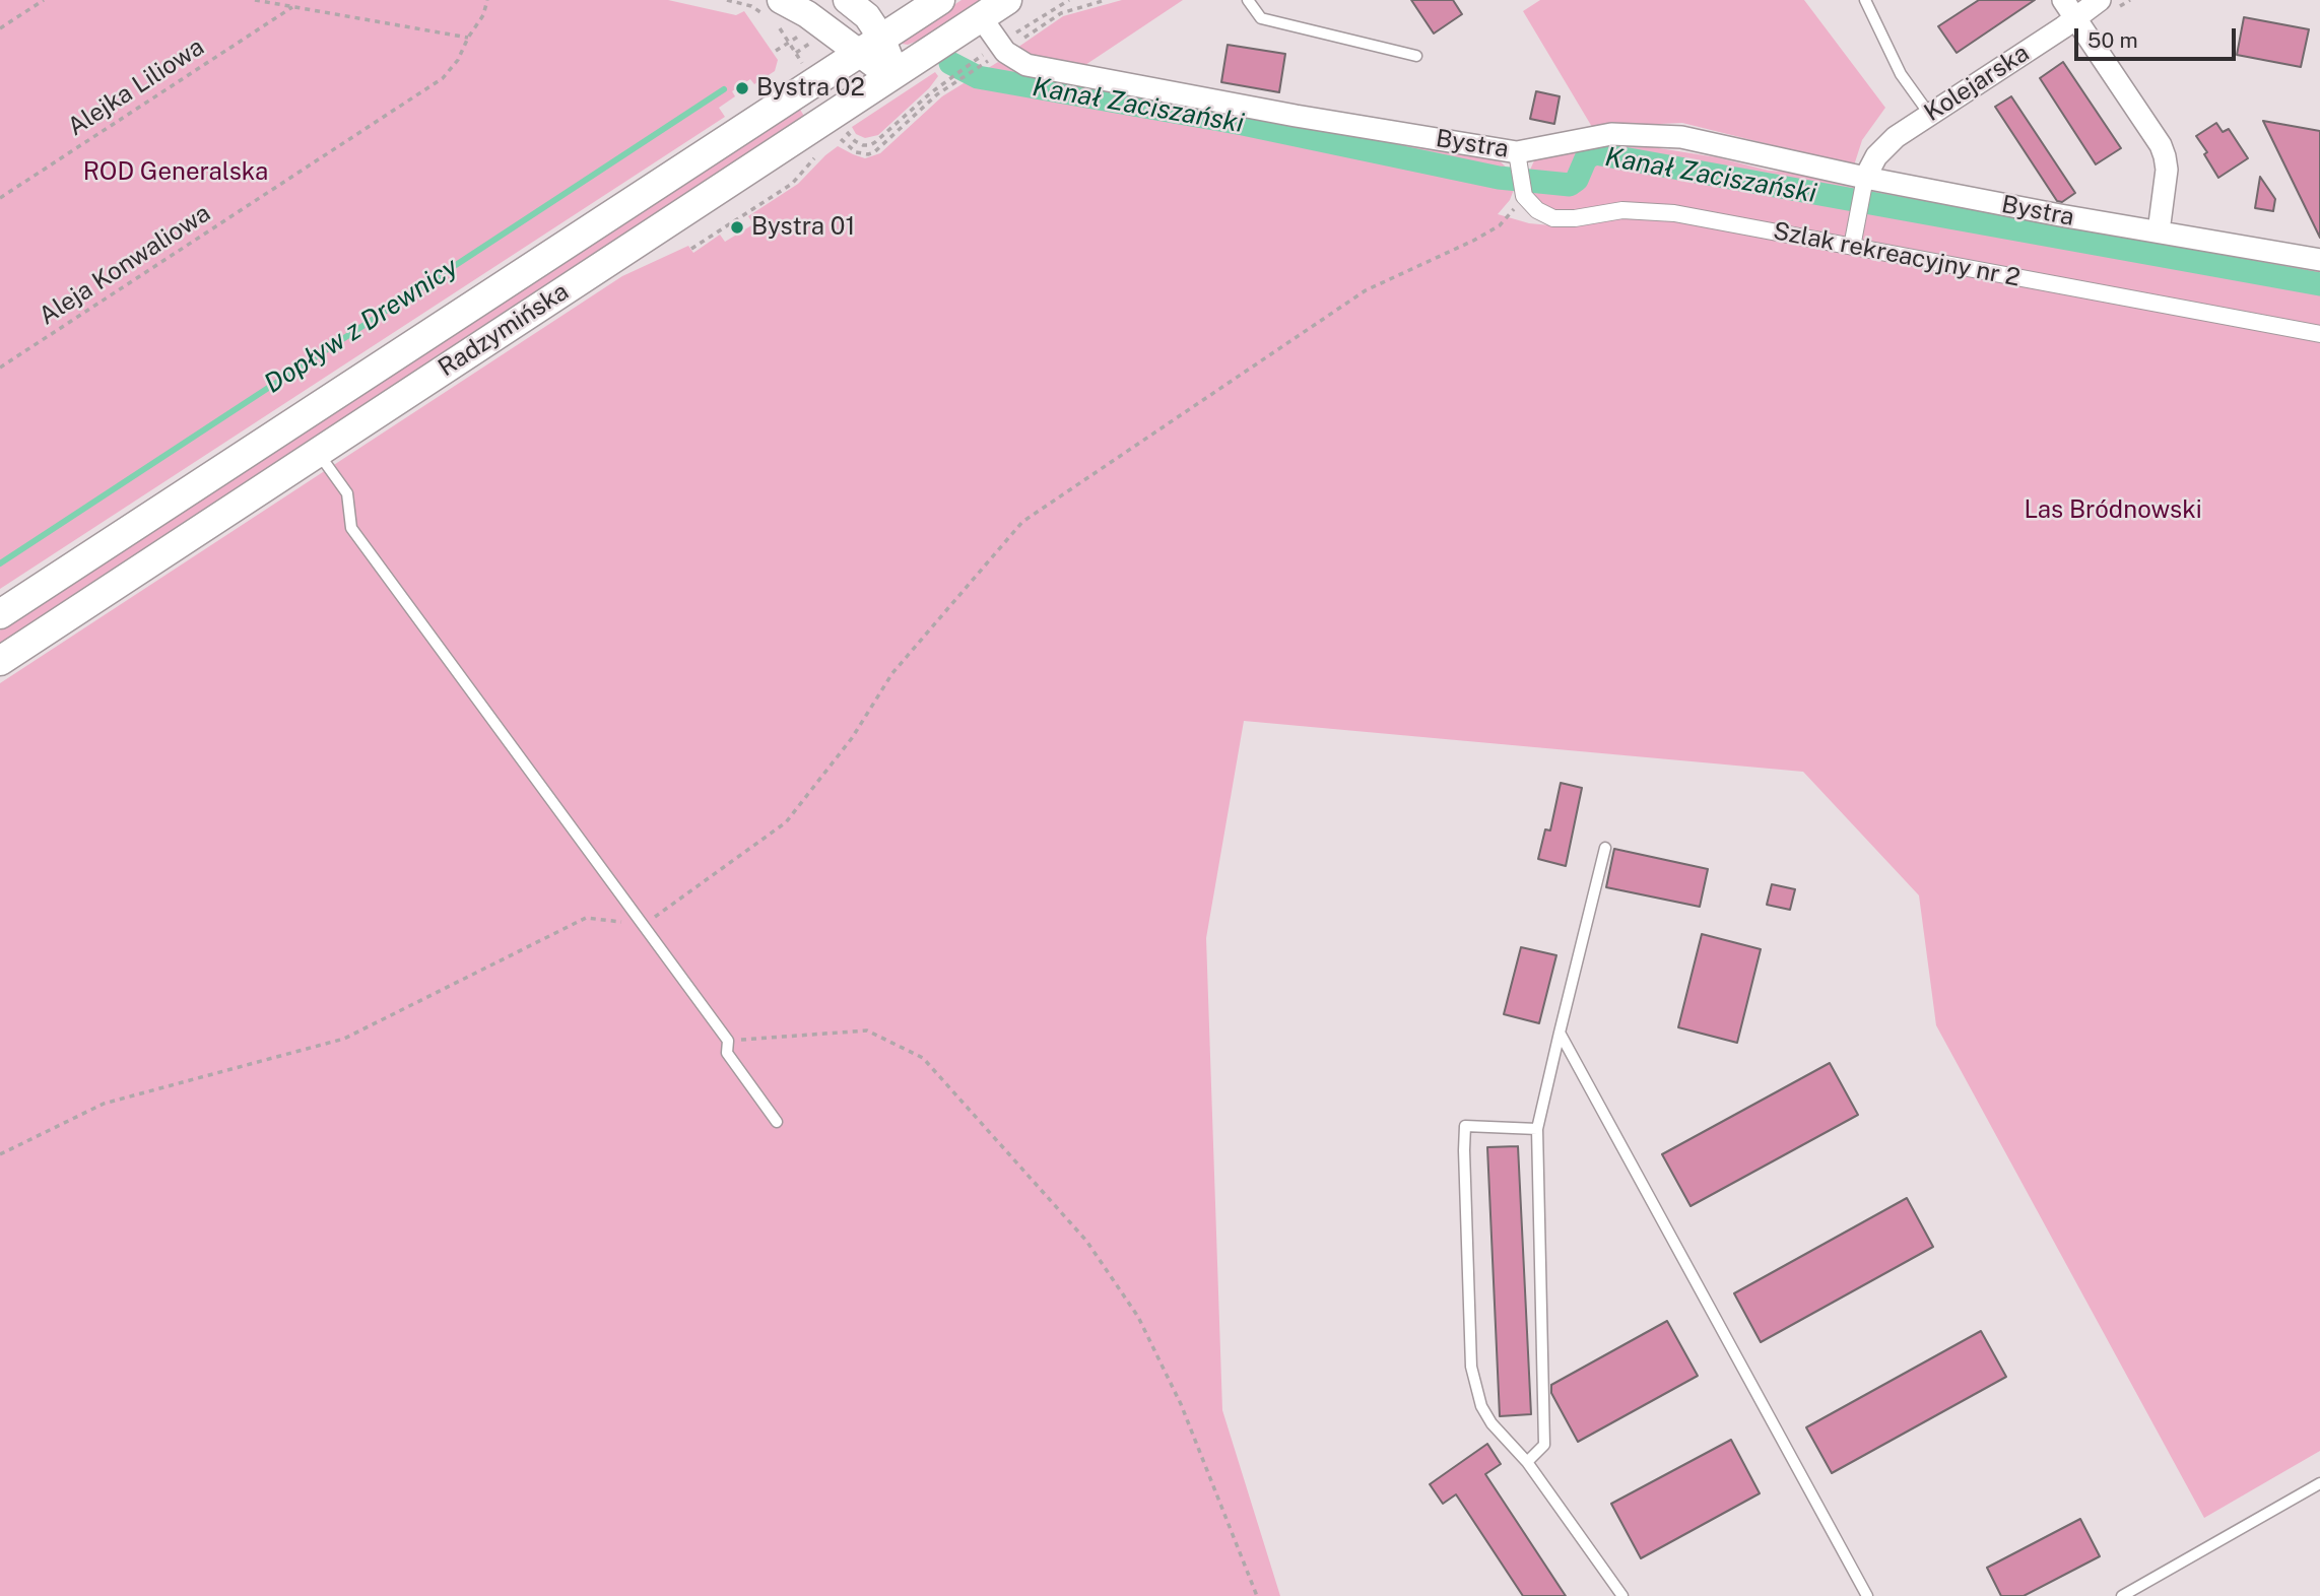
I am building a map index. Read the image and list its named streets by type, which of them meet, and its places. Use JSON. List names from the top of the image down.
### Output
{
  "streets": {
    "main road": ["Radzymińska"],
    "street": ["Kolejarska", "Bystra", "Szlak rekreacyjny nr 2"],
    "path": ["Alejka Liliowa", "Aleja Konwaliowa"]
  },
  "crossings": [
    ["Kolejarska", "Bystra"],
    ["Bystra", "Radzymińska"]
  ],
  "water": ["Kanał Zaciszański", "Dopływ z Drewnicy"],
  "parks": ["ROD Generalska", "Las Bródnowski"],
  "places": ["Bystra 02", "Bystra 01"],
  "scale_bar": "50 m"
}
